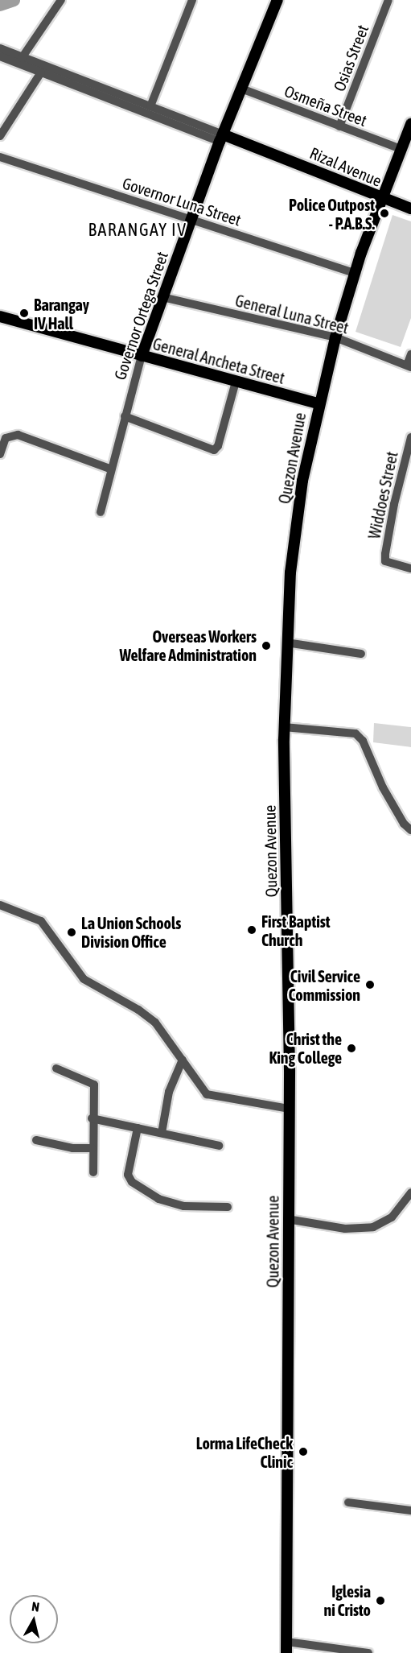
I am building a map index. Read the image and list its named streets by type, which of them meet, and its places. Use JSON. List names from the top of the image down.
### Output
{
  "streets": {
    "main road": [
      "Rizal Avenue",
      "Governor Ortega Street",
      "General Ancheta Street",
      "Quezon Avenue"
    ],
    "street": [
      "Osias Street",
      "Osmeña Street",
      "Governor Luna Street",
      "General Luna Street",
      "Widdoes Street"
    ]
  },
  "crossings": [
    ["Osias Street", "Osmeña Street"],
    ["Osmeña Street", "Governor Ortega Street"],
    ["Osmeña Street", "Quezon Avenue"],
    ["Rizal Avenue", "Governor Ortega Street"],
    ["Rizal Avenue", "Quezon Avenue"],
    ["Governor Luna Street", "Governor Ortega Street"],
    ["Governor Luna Street", "Quezon Avenue"],
    ["General Luna Street", "Governor Ortega Street"],
    ["General Luna Street", "Quezon Avenue"],
    ["Governor Ortega Street", "General Ancheta Street"],
    ["General Ancheta Street", "Quezon Avenue"]
  ],
  "districts": ["BARANGAY IV"],
  "places": [
    "Police Outpost - P.A.B.S.",
    "Barangay IV Hall",
    "Overseas Workers Welfare Administration",
    "First Baptist Church",
    "La Union Schools Division Office",
    "Civil Service Commission",
    "Christ the King College",
    "Lorma LifeCheck Clinic",
    "Iglesia ni Cristo"
  ],
  "north": "top"
}
